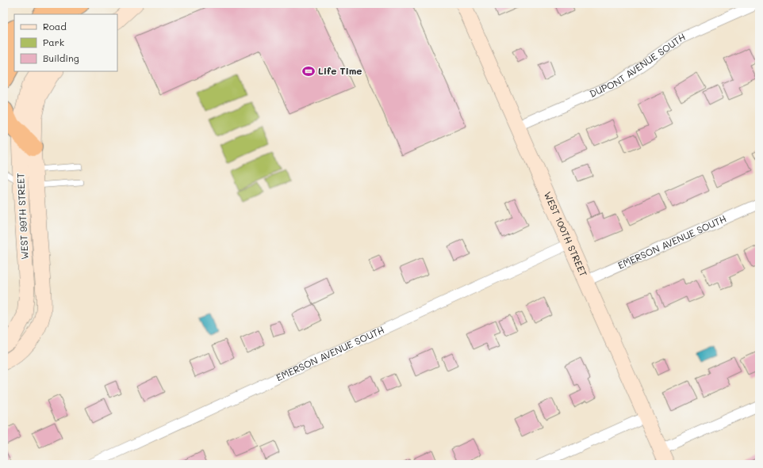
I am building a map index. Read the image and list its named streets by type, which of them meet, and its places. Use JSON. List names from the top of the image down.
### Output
{
  "streets": {
    "street": [
      "DUPONT AVENUE SOUTH",
      "WEST 99TH STREET",
      "WEST 100TH STREET",
      "EMERSON AVENUE SOUTH"
    ]
  },
  "crossings": [
    ["DUPONT AVENUE SOUTH", "WEST 100TH STREET"],
    ["WEST 100TH STREET", "EMERSON AVENUE SOUTH"]
  ],
  "places": {
    "sports": ["Life Time"]
  },
  "legend": ["Road", "Park", "Building"]
}
